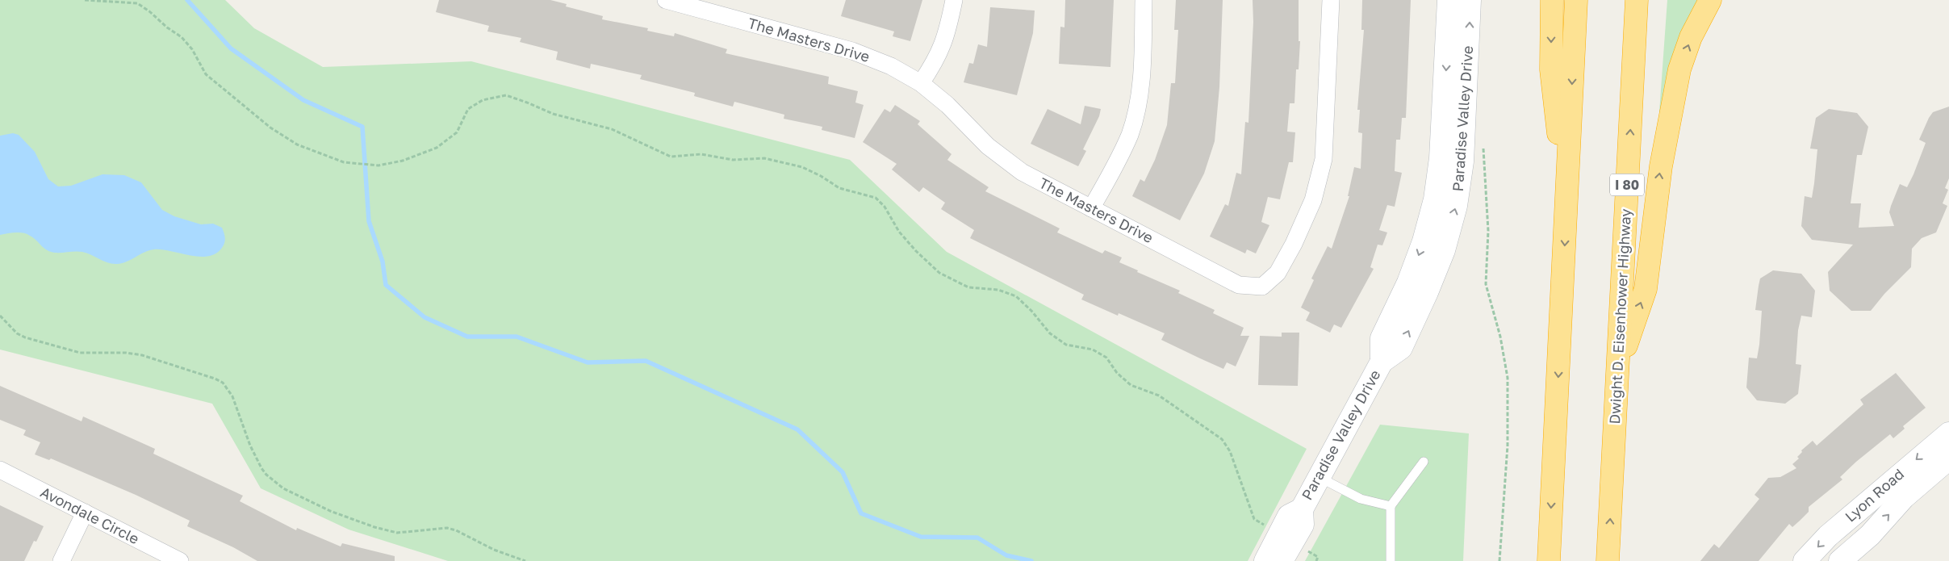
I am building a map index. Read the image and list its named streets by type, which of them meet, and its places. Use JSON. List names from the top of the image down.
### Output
{
  "streets": {
    "highway": ["I 80", "Dwight D. Eisenhower Highway"],
    "street": [
      "The Masters Drive",
      "Paradise Valley Drive",
      "Lyon Road",
      "Avondale Circle"
    ]
  }
}
